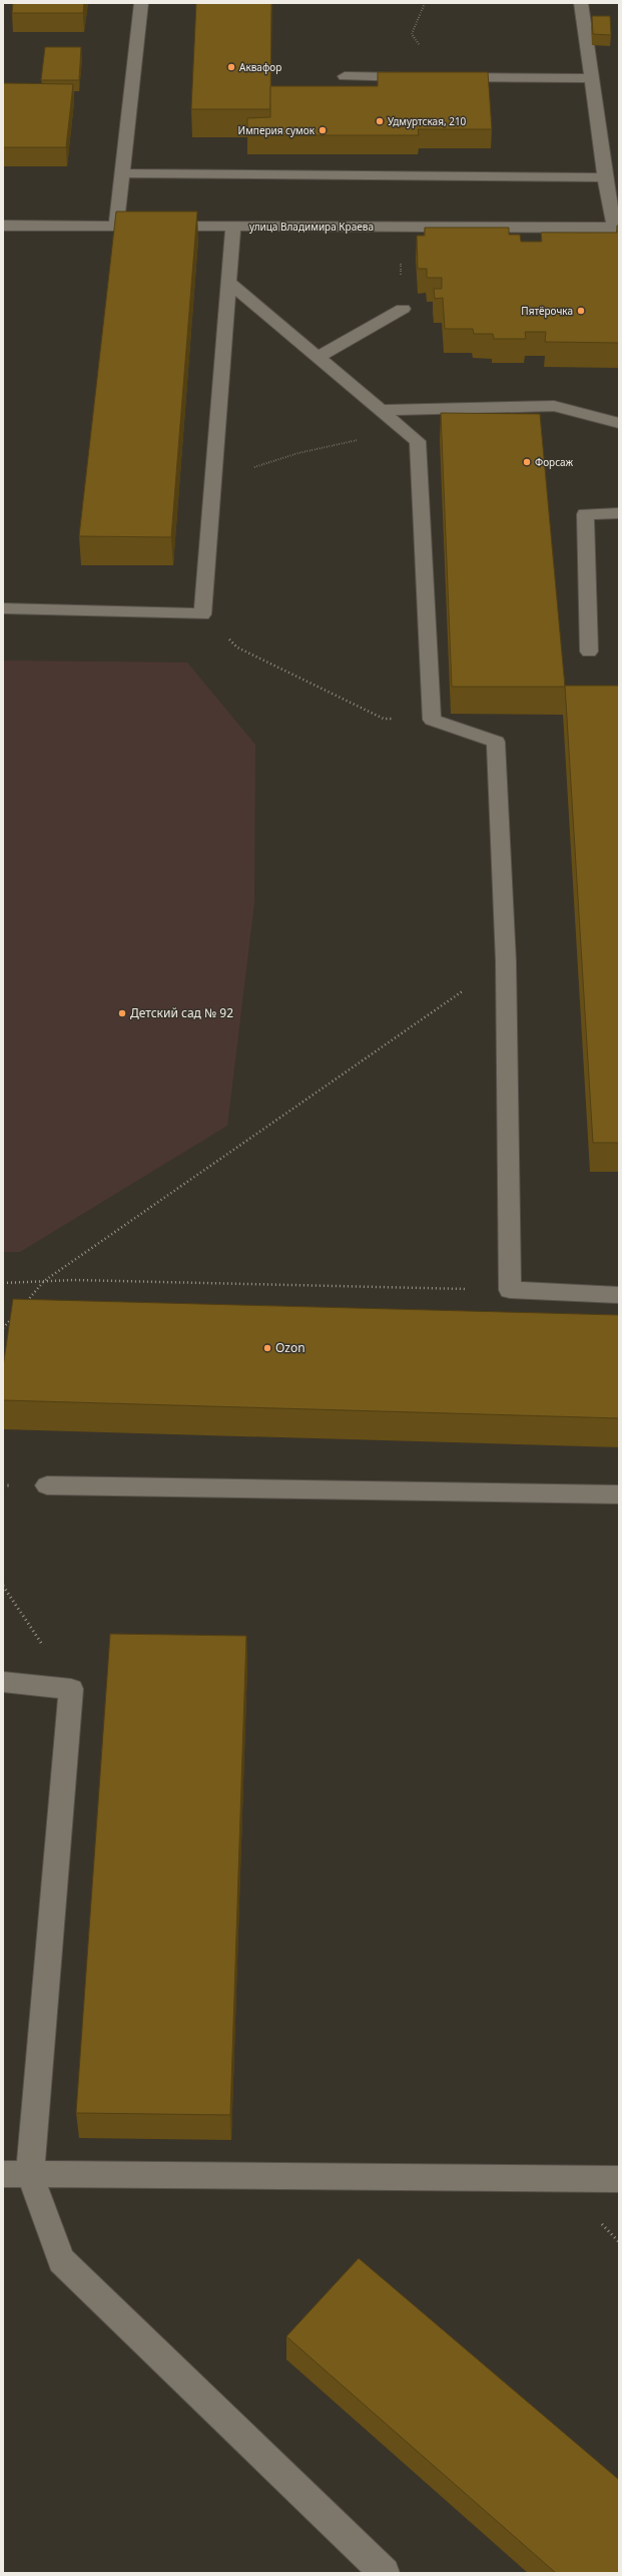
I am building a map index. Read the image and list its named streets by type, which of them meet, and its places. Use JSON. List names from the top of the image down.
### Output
{
  "streets": {
    "street": ["улица Владимира Краева"]
  },
  "places": [
    "Аквафор",
    "Удмуртская, 210",
    "Империя сумок",
    "Пятёрочка",
    "Форсаж",
    "Детский сад № 92",
    "Ozon"
  ]
}
